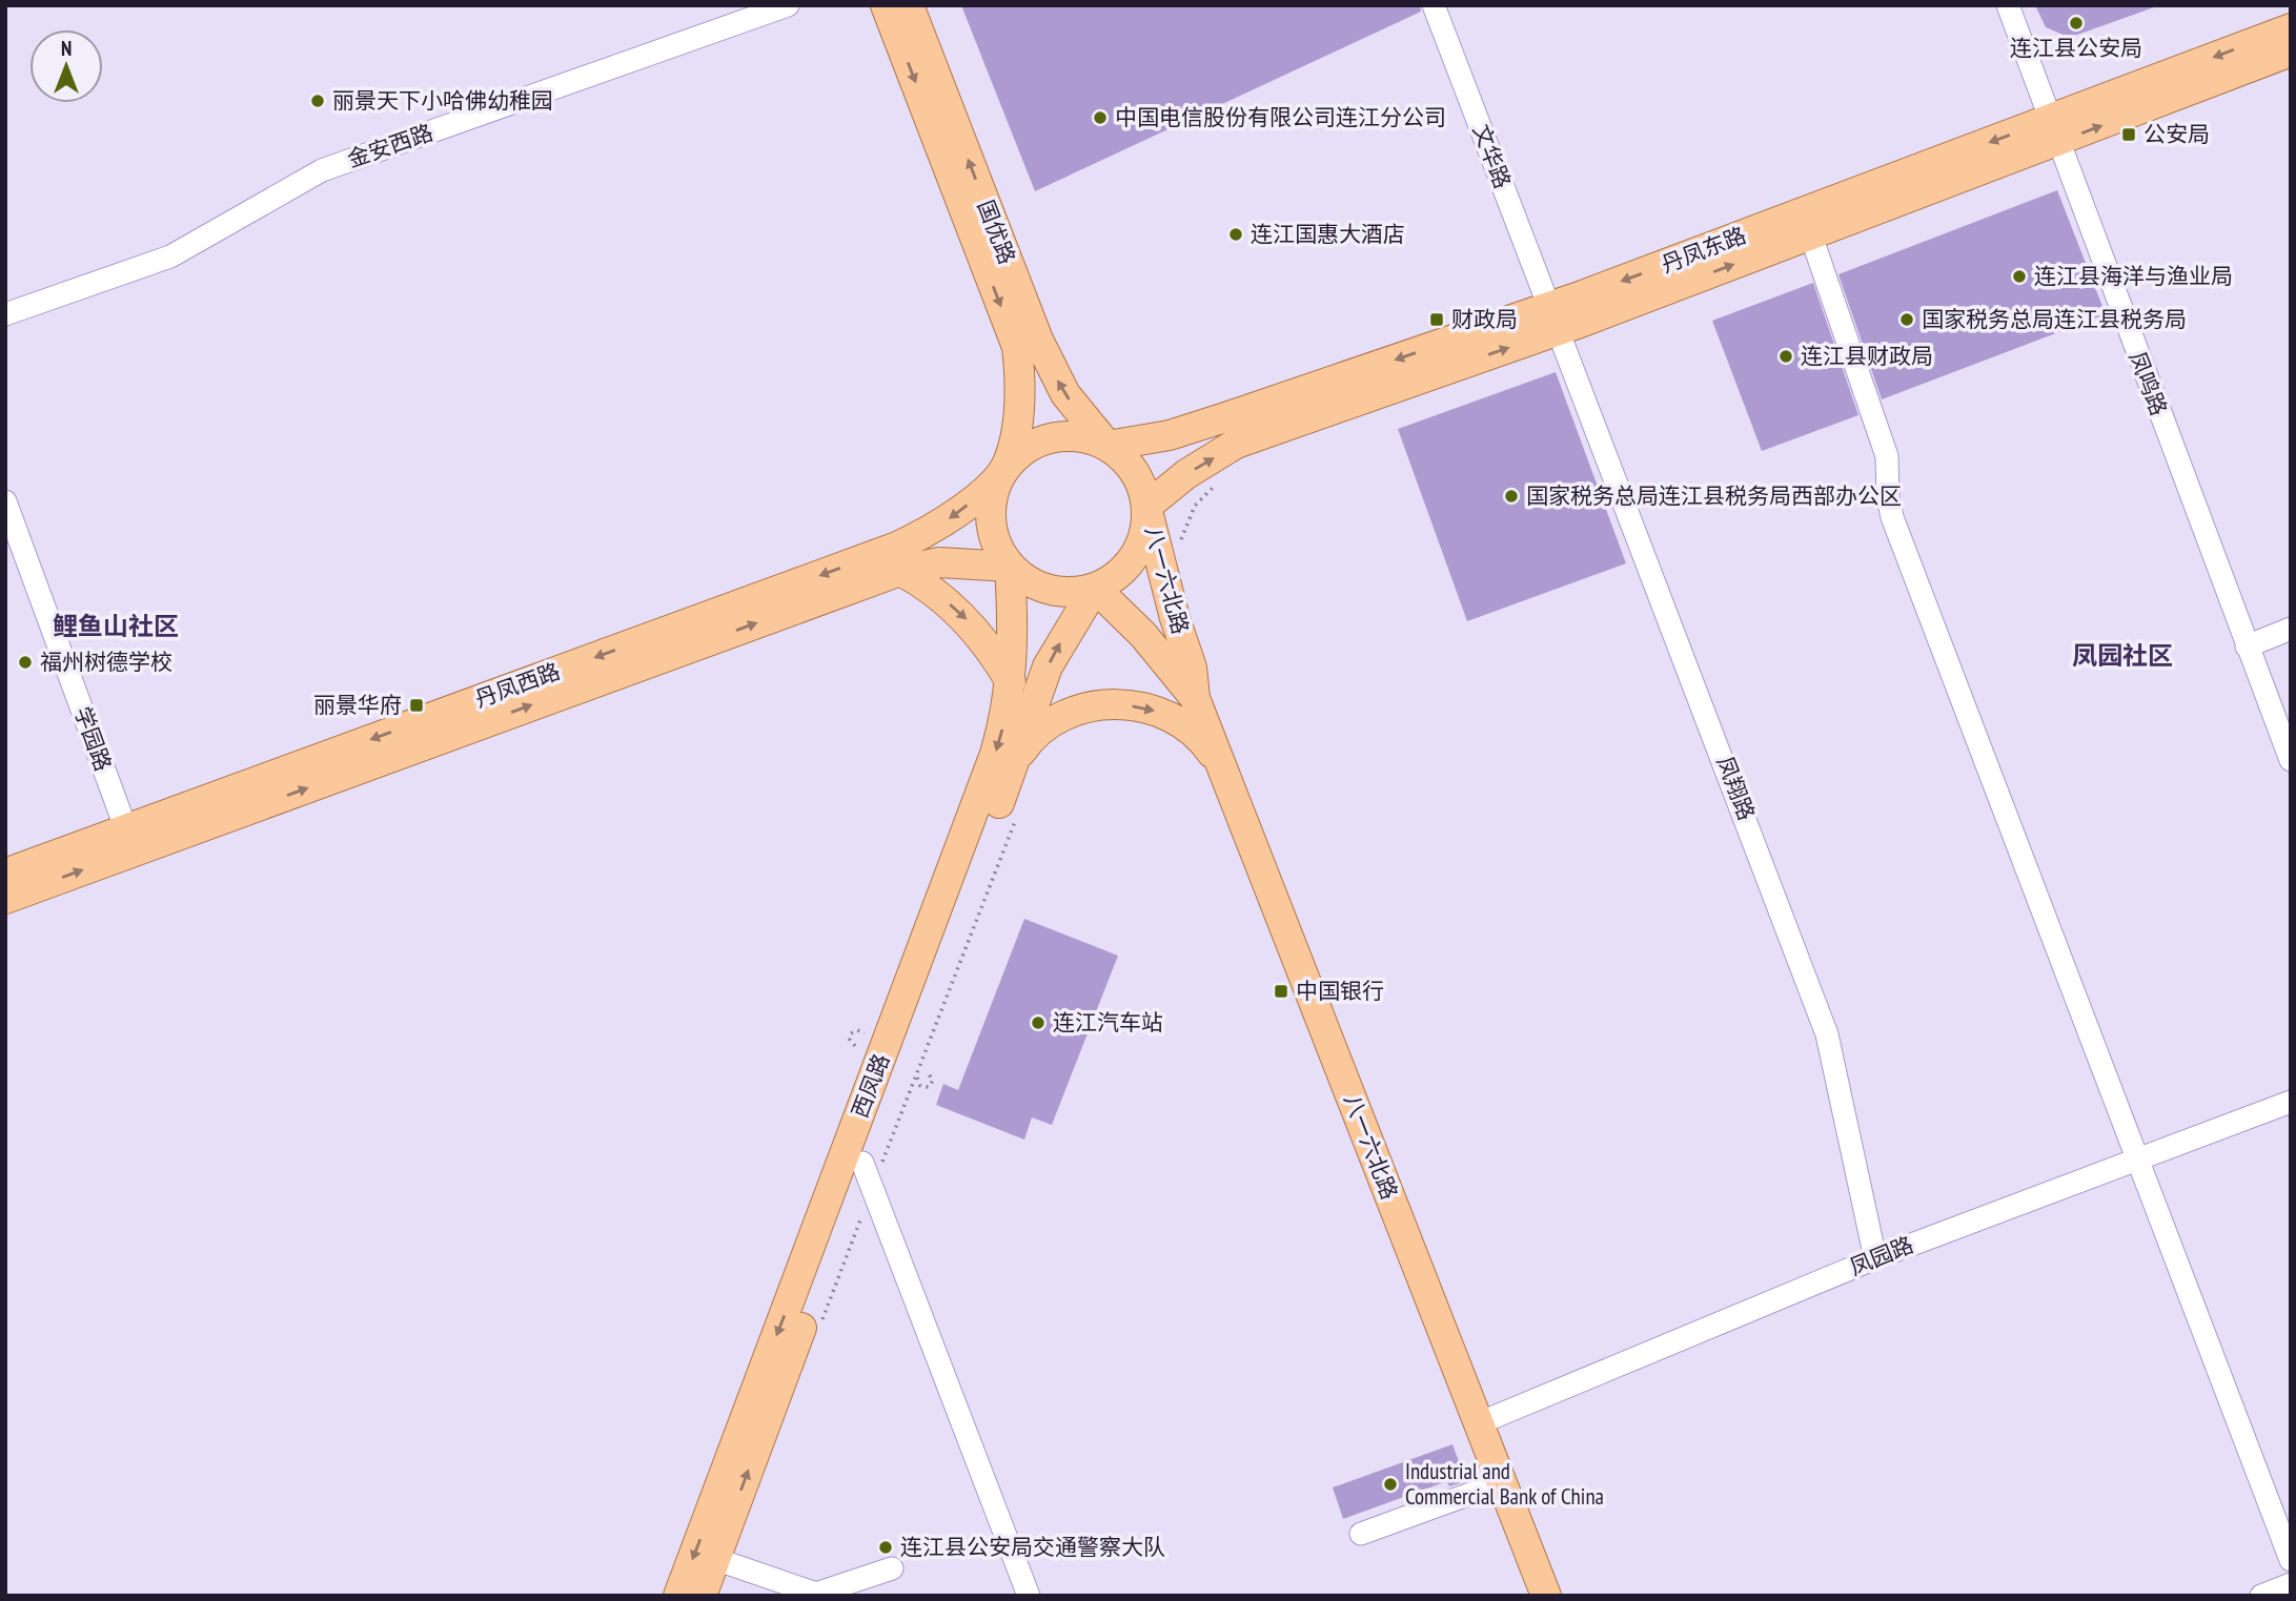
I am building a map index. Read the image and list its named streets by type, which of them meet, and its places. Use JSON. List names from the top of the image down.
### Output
{
  "streets": {
    "main road": [
      "国优路",
      "丹凤东路",
      "八一六北路",
      "丹凤西路",
      "西凤路"
    ],
    "street": [
      "金安西路",
      "文华路",
      "凤鸣路",
      "学园路",
      "凤翔路",
      "凤园路"
    ]
  },
  "crossings": [
    ["文华路", "丹凤东路"],
    ["文华路", "凤翔路"],
    ["国优路", "丹凤东路"],
    ["国优路", "八一六北路"],
    ["国优路", "丹凤西路"],
    ["国优路", "西凤路"],
    ["丹凤东路", "凤鸣路"],
    ["丹凤东路", "八一六北路"],
    ["丹凤东路", "丹凤西路"],
    ["丹凤东路", "凤翔路"],
    ["丹凤东路", "西凤路"],
    ["八一六北路", "丹凤西路"],
    ["八一六北路", "西凤路"],
    ["八一六北路", "凤园路"],
    ["丹凤西路", "学园路"],
    ["丹凤西路", "西凤路"],
    ["凤翔路", "凤园路"]
  ],
  "districts": ["鲤鱼山社区", "凤园社区"],
  "places": {
    "other": [
      "连江县公安局",
      "丽景天下小哈佛幼稚园",
      "中国电信股份有限公司连江分公司",
      "连江国惠大酒店",
      "连江县海洋与渔业局",
      "国家税务总局连江县税务局",
      "连江县财政局",
      "国家税务总局连江县税务局西部办公区",
      "福州树德学校",
      "连江汽车站",
      "Industrial and Commercial Bank of China",
      "连江县公安局交通警察大队"
    ],
    "transit": [
      "公安局",
      "财政局",
      "丽景华府",
      "中国银行"
    ]
  },
  "north": "top"
}
